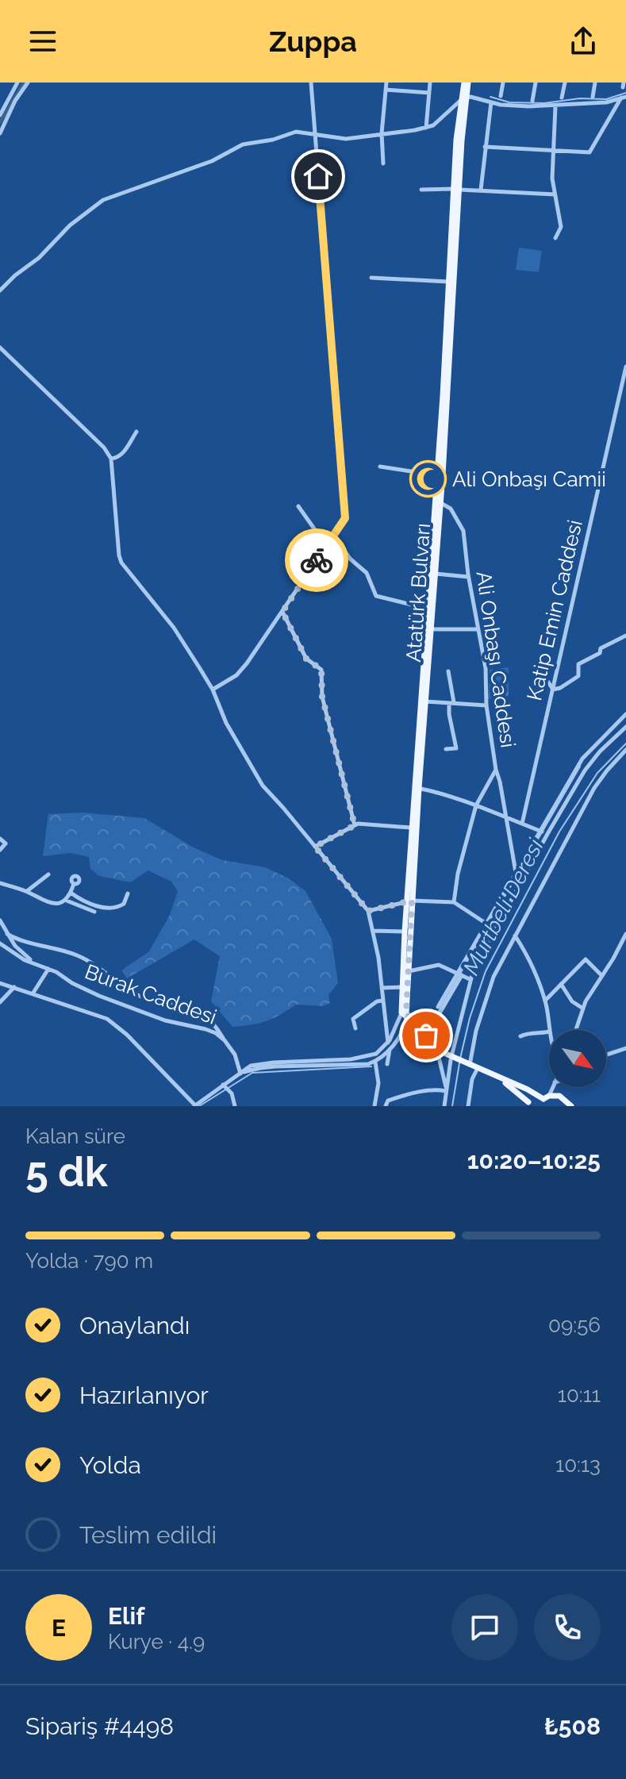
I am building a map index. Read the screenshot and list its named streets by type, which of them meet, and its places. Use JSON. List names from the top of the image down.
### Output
{
  "streets": {
    "main road": ["Atatürk Bulvarı"],
    "street": ["Katip Emin Caddesi", "Ali Onbaşı Caddesi", "Burak Caddesi"]
  },
  "crossings": [
    ["Atatürk Bulvarı", "Ali Onbaşı Caddesi"]
  ],
  "water": ["Murtbeli Deresi"],
  "places": {
    "mosque": ["Ali Onbaşı Camii"]
  },
  "north": "bottom right",
  "page": {
    "header": "Zuppa",
    "heading": ["5 dk", "Kalan süre", "10:20–10:25"],
    "panel": [
      "Elif",
      "Kurye · 4.9",
      "Sipariş #4498",
      "₺508"
    ],
    "bar": "Yolda · 790 m",
    "list": [
      ["Onaylandı", "09:56"],
      ["Hazırlanıyor", "10:11"],
      ["Yolda", "10:13"],
      "Teslim edildi"
    ],
    "round": "E"
  }
}
